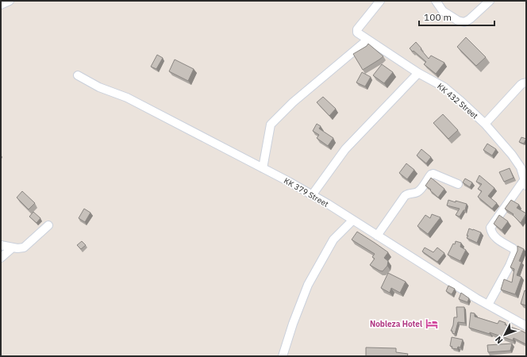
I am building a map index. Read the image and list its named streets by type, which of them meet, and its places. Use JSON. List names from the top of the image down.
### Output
{
  "streets": {
    "street": ["KK 432 Street", "KK 379 Street"]
  },
  "places": {
    "hotel": ["Nobleza Hotel"]
  },
  "scale_bar": "100 m",
  "north": "bottom left"
}
